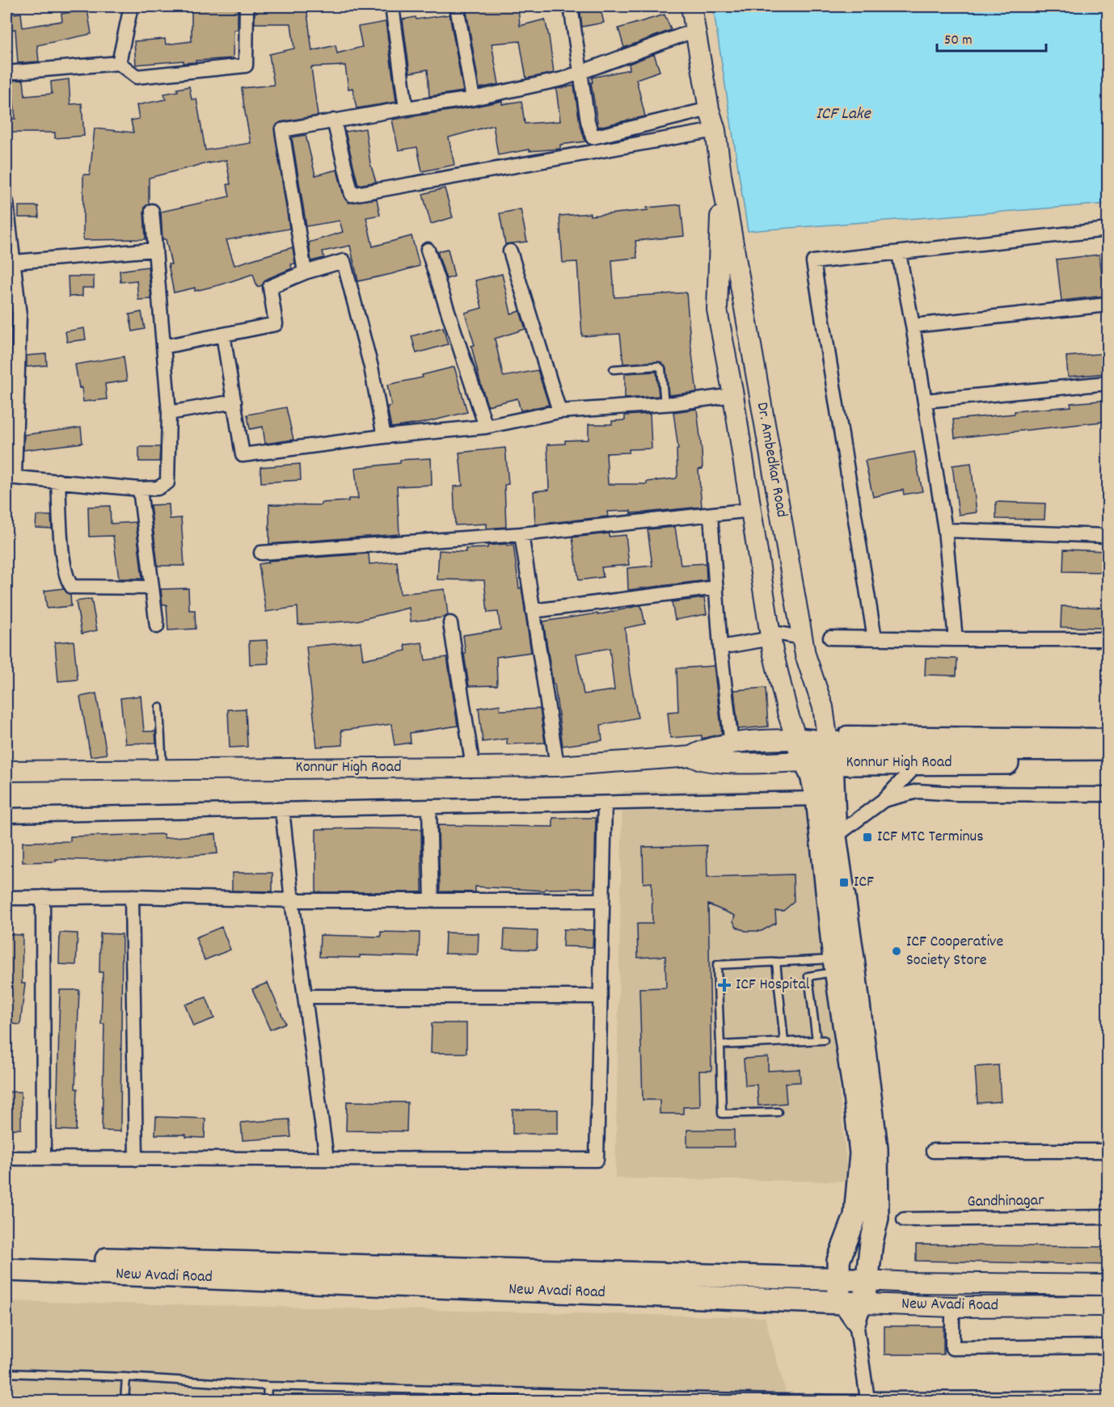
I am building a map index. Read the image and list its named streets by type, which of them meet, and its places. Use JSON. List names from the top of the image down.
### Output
{
  "streets": {
    "main road": ["Dr. Ambedkar Road", "Konnur High Road", "New Avadi Road"],
    "street": ["Gandhinagar"]
  },
  "crossings": [
    ["Dr. Ambedkar Road", "Konnur High Road"]
  ],
  "water": ["ICF Lake"],
  "places": {
    "transit": ["ICF MTC Terminus", "ICF"],
    "other": ["ICF Cooperative Society Store"],
    "health": ["ICF Hospital"]
  },
  "scale_bar": "50 m"
}
